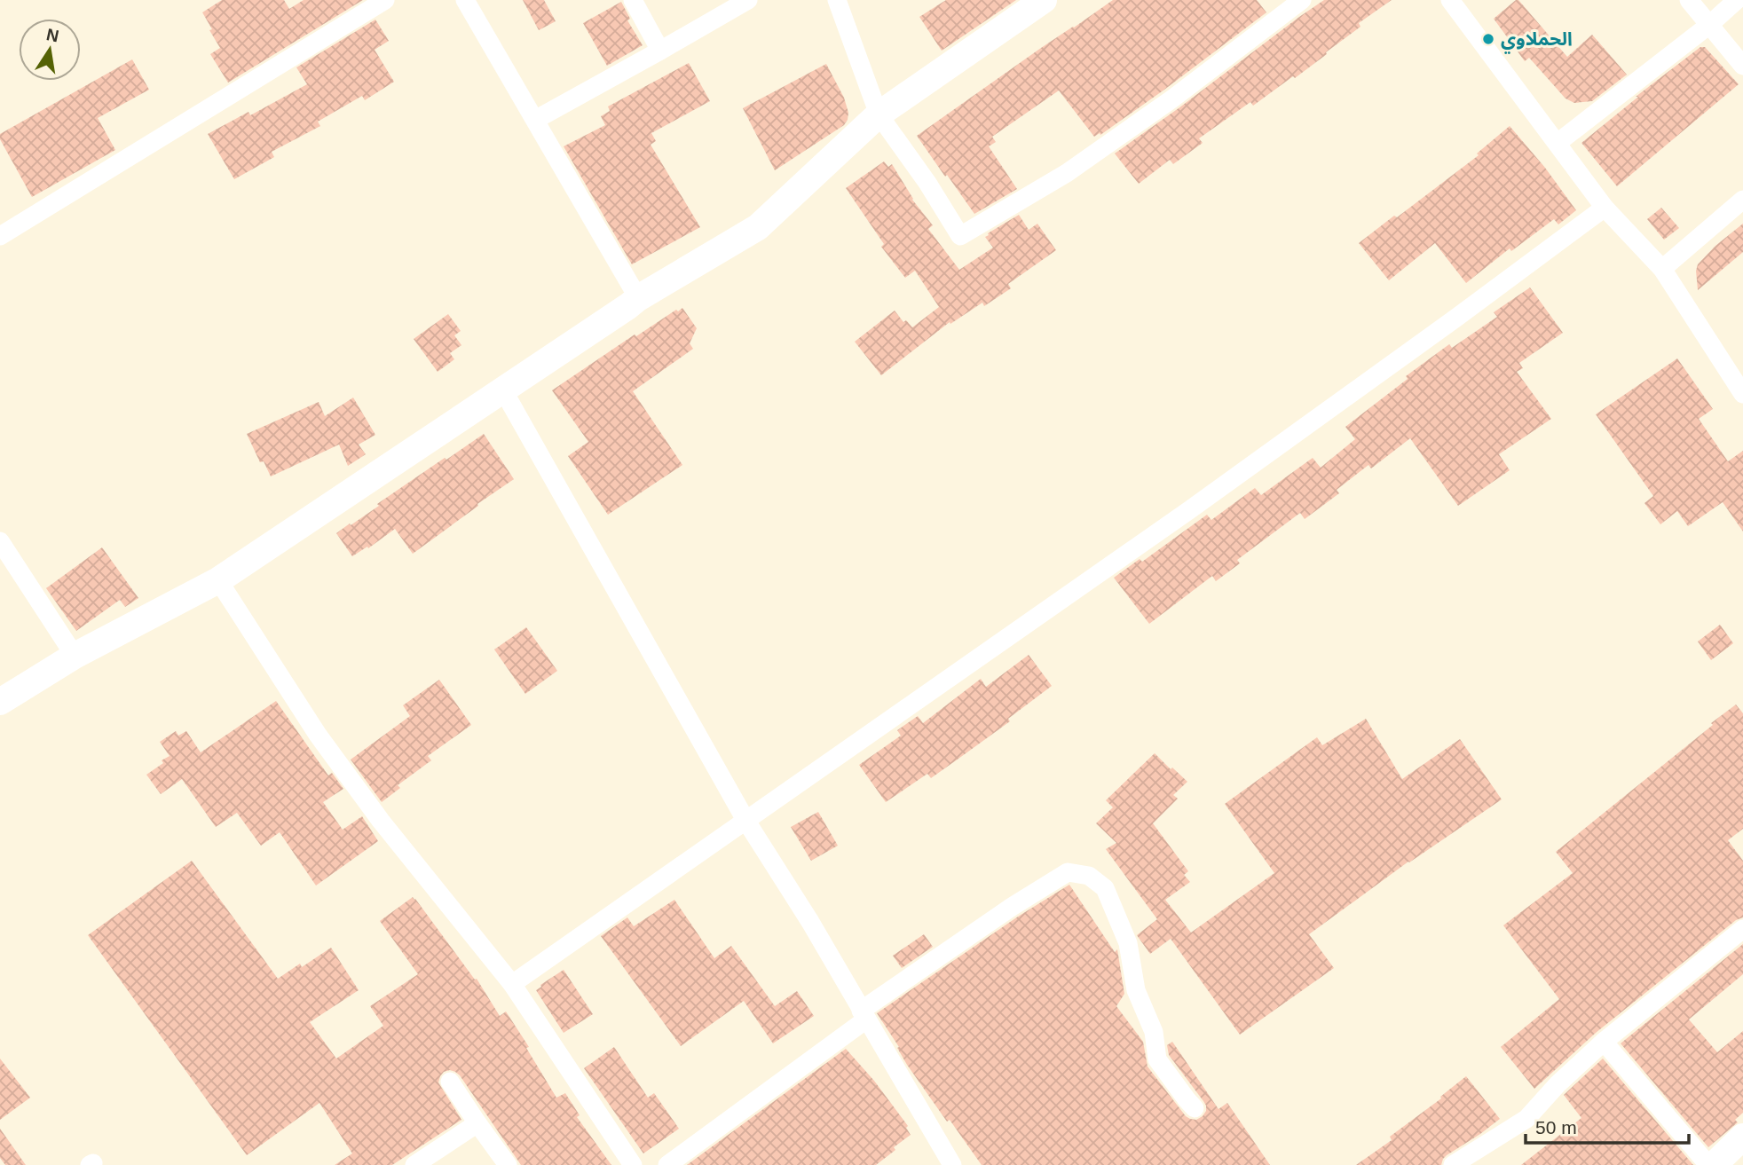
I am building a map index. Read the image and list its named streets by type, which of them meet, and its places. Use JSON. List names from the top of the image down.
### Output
{
  "places": ["الحملاوي"],
  "scale_bar": "50 m",
  "north": "top"
}
